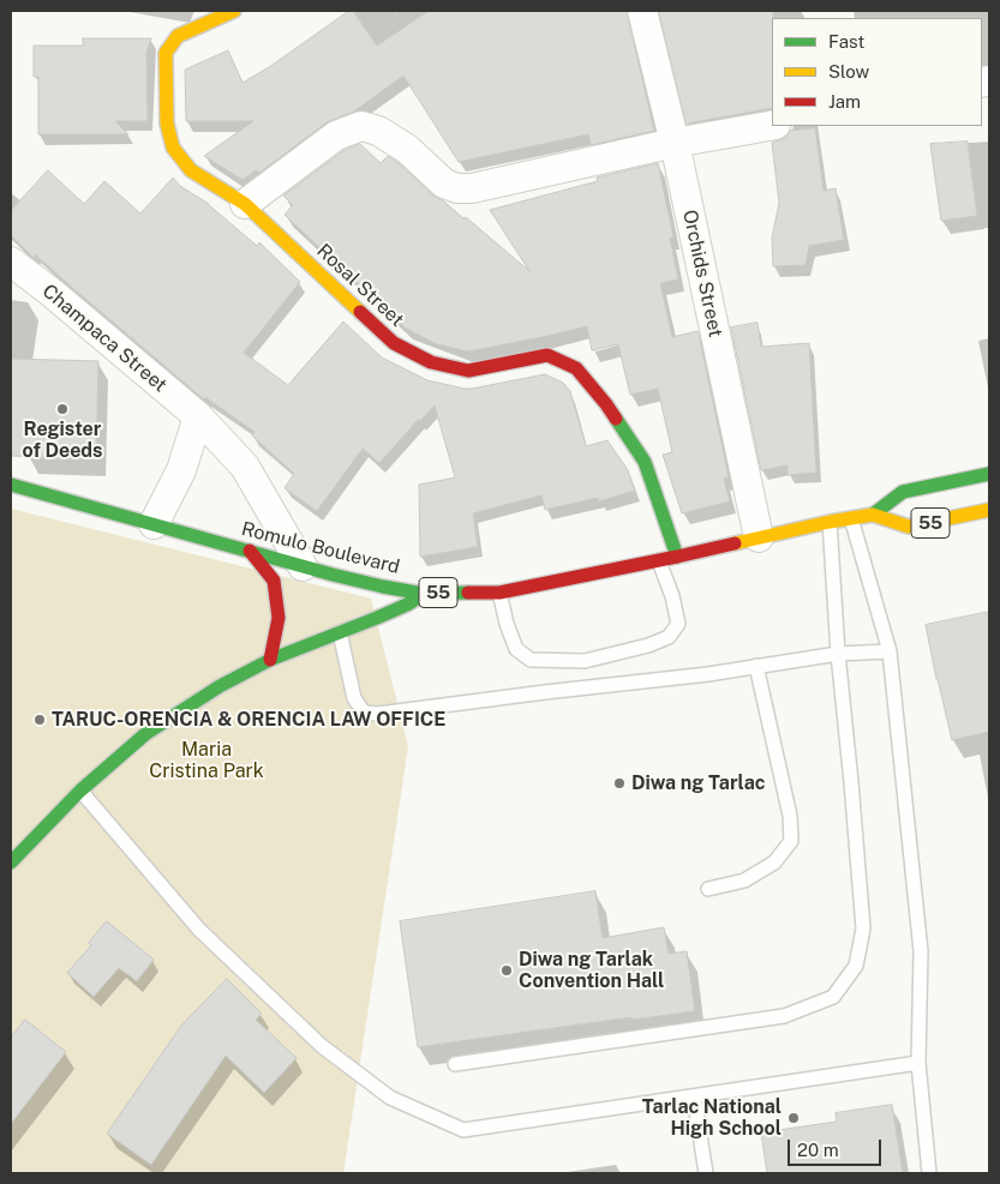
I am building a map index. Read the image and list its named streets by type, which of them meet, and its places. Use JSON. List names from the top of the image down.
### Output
{
  "streets": {
    "main road": ["Rosal Street", "55", "Romulo Boulevard"],
    "street": ["Orchids Street", "Champaca Street"]
  },
  "crossings": [
    ["Orchids Street", "Romulo Boulevard"],
    ["Rosal Street", "Romulo Boulevard"],
    ["Champaca Street", "Romulo Boulevard"]
  ],
  "parks": ["Maria Cristina Park"],
  "places": [
    "Register of Deeds",
    "TARUC-ORENCIA & ORENCIA LAW OFFICE",
    "Diwa ng Tarlac",
    "Diwa ng Tarlak Convention Hall",
    "Tarlac National High School"
  ],
  "legend": ["Fast", "Slow", "Jam"],
  "scale_bar": "20 m"
}
